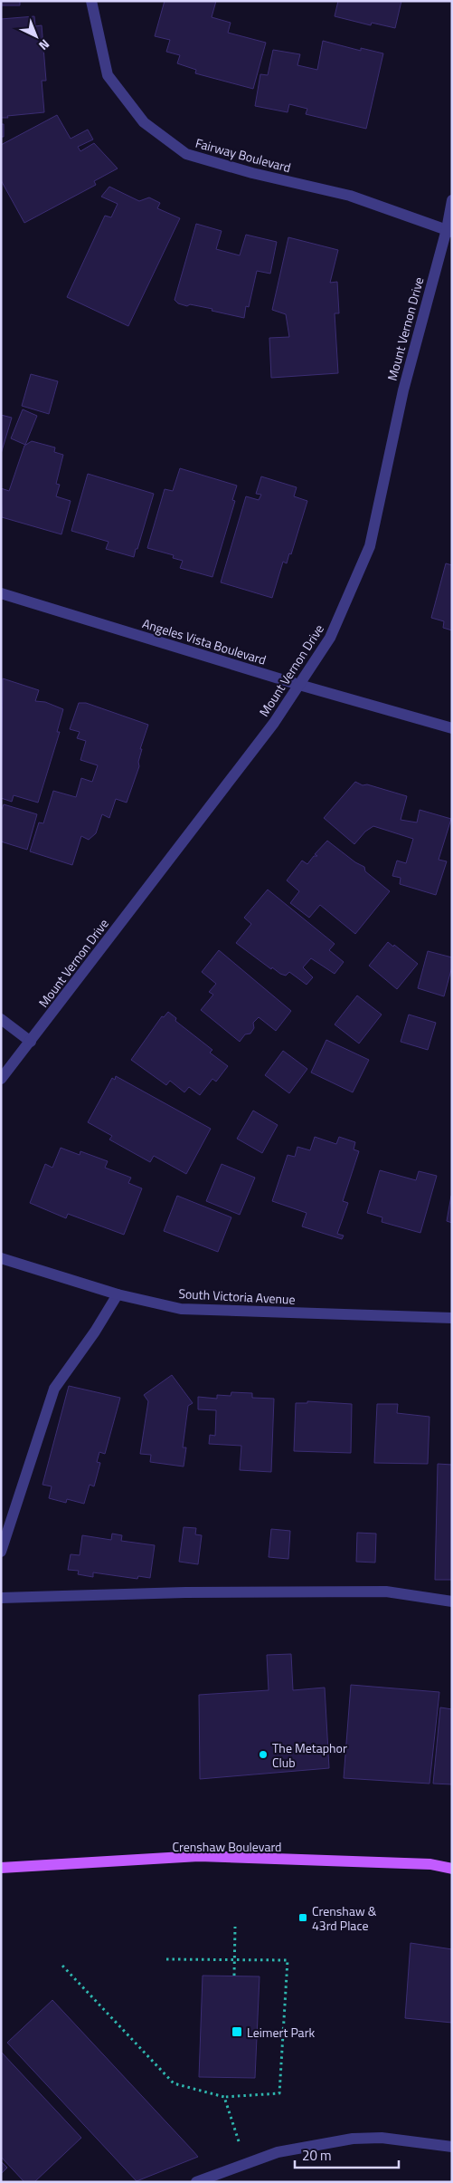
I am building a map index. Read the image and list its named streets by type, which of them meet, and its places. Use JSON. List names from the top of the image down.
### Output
{
  "streets": {
    "main road": ["Crenshaw Boulevard"],
    "street": [
      "Fairway Boulevard",
      "Mount Vernon Drive",
      "Angeles Vista Boulevard",
      "South Victoria Avenue"
    ]
  },
  "crossings": [
    ["Fairway Boulevard", "Mount Vernon Drive"],
    ["Mount Vernon Drive", "Angeles Vista Boulevard"]
  ],
  "places": {
    "other": ["The Metaphor Club"],
    "transit": ["Crenshaw & 43rd Place", "Leimert Park"]
  },
  "scale_bar": "20 m",
  "north": "bottom right"
}
